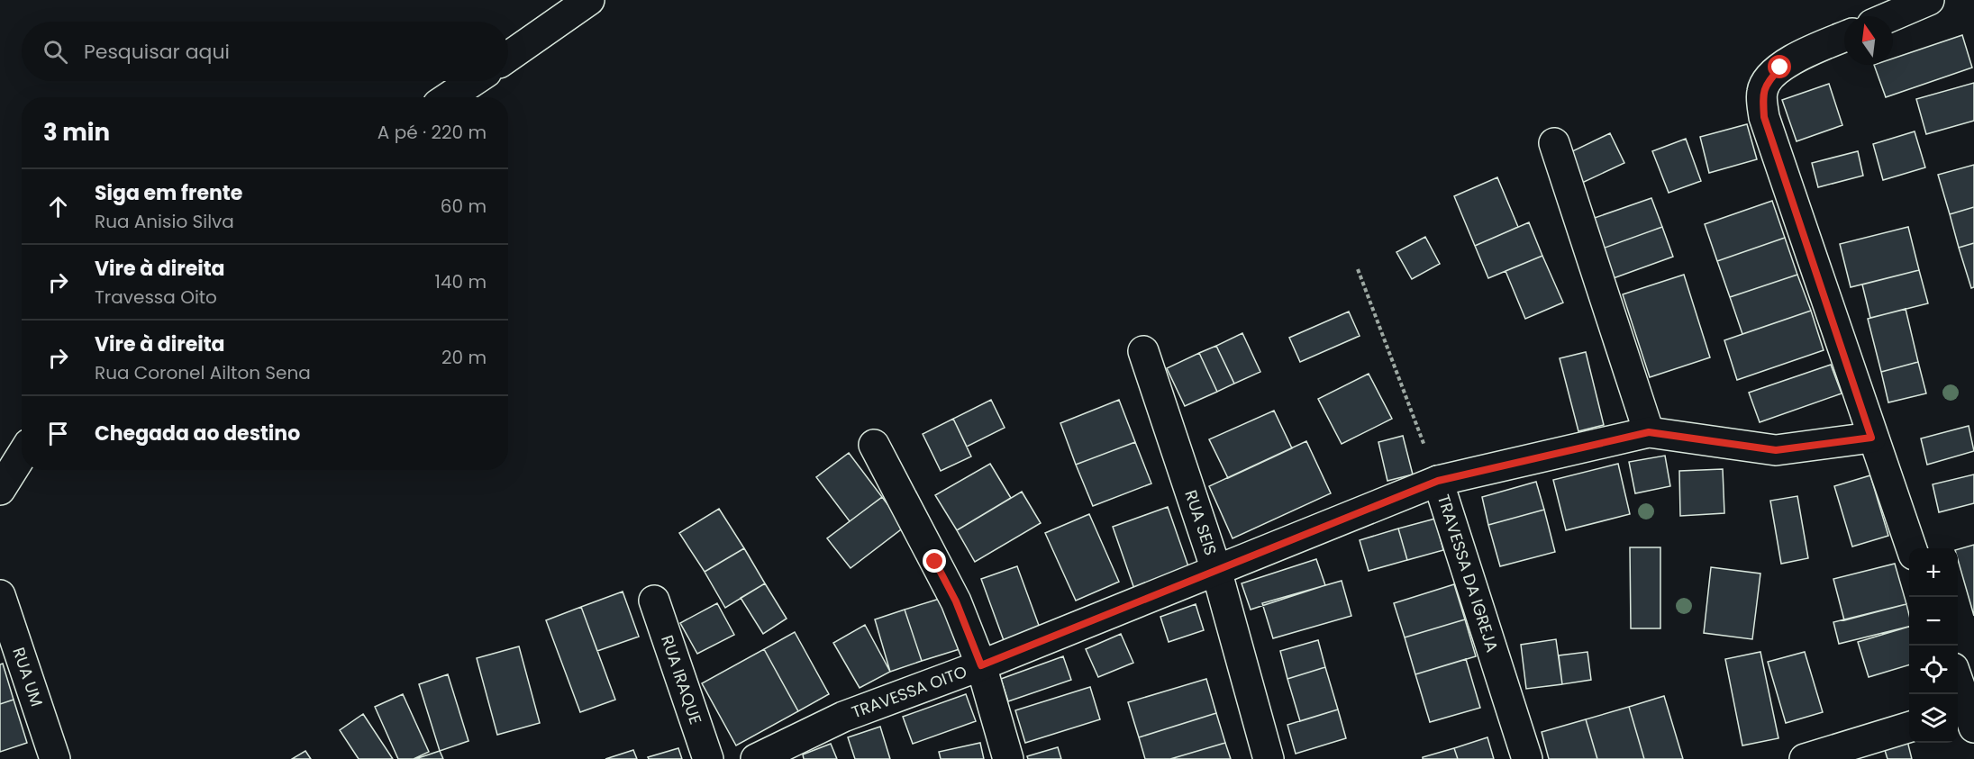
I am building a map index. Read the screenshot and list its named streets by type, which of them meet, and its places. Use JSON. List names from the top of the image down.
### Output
{
  "streets": {
    "street": [
      "RUA SEIS",
      "TRAVESSA DA IGREJA",
      "RUA UM",
      "RUA IRAQUE",
      "TRAVESSA OITO"
    ]
  },
  "crossings": [
    ["RUA SEIS", "TRAVESSA OITO"],
    ["TRAVESSA DA IGREJA", "TRAVESSA OITO"]
  ],
  "north": "top",
  "page": {
    "search": "Pesquisar aqui",
    "heading": ["3 min", "A pé · 220 m"],
    "list": [
      ["Siga em frente", "Rua Anisio Silva", "60 m"],
      ["Vire à direita", "Travessa Oito", "140 m"],
      ["Vire à direita", "Rua Coronel Ailton Sena", "20 m"],
      "Chegada ao destino"
    ],
    "map_buttons": ["+", "−"]
  }
}
